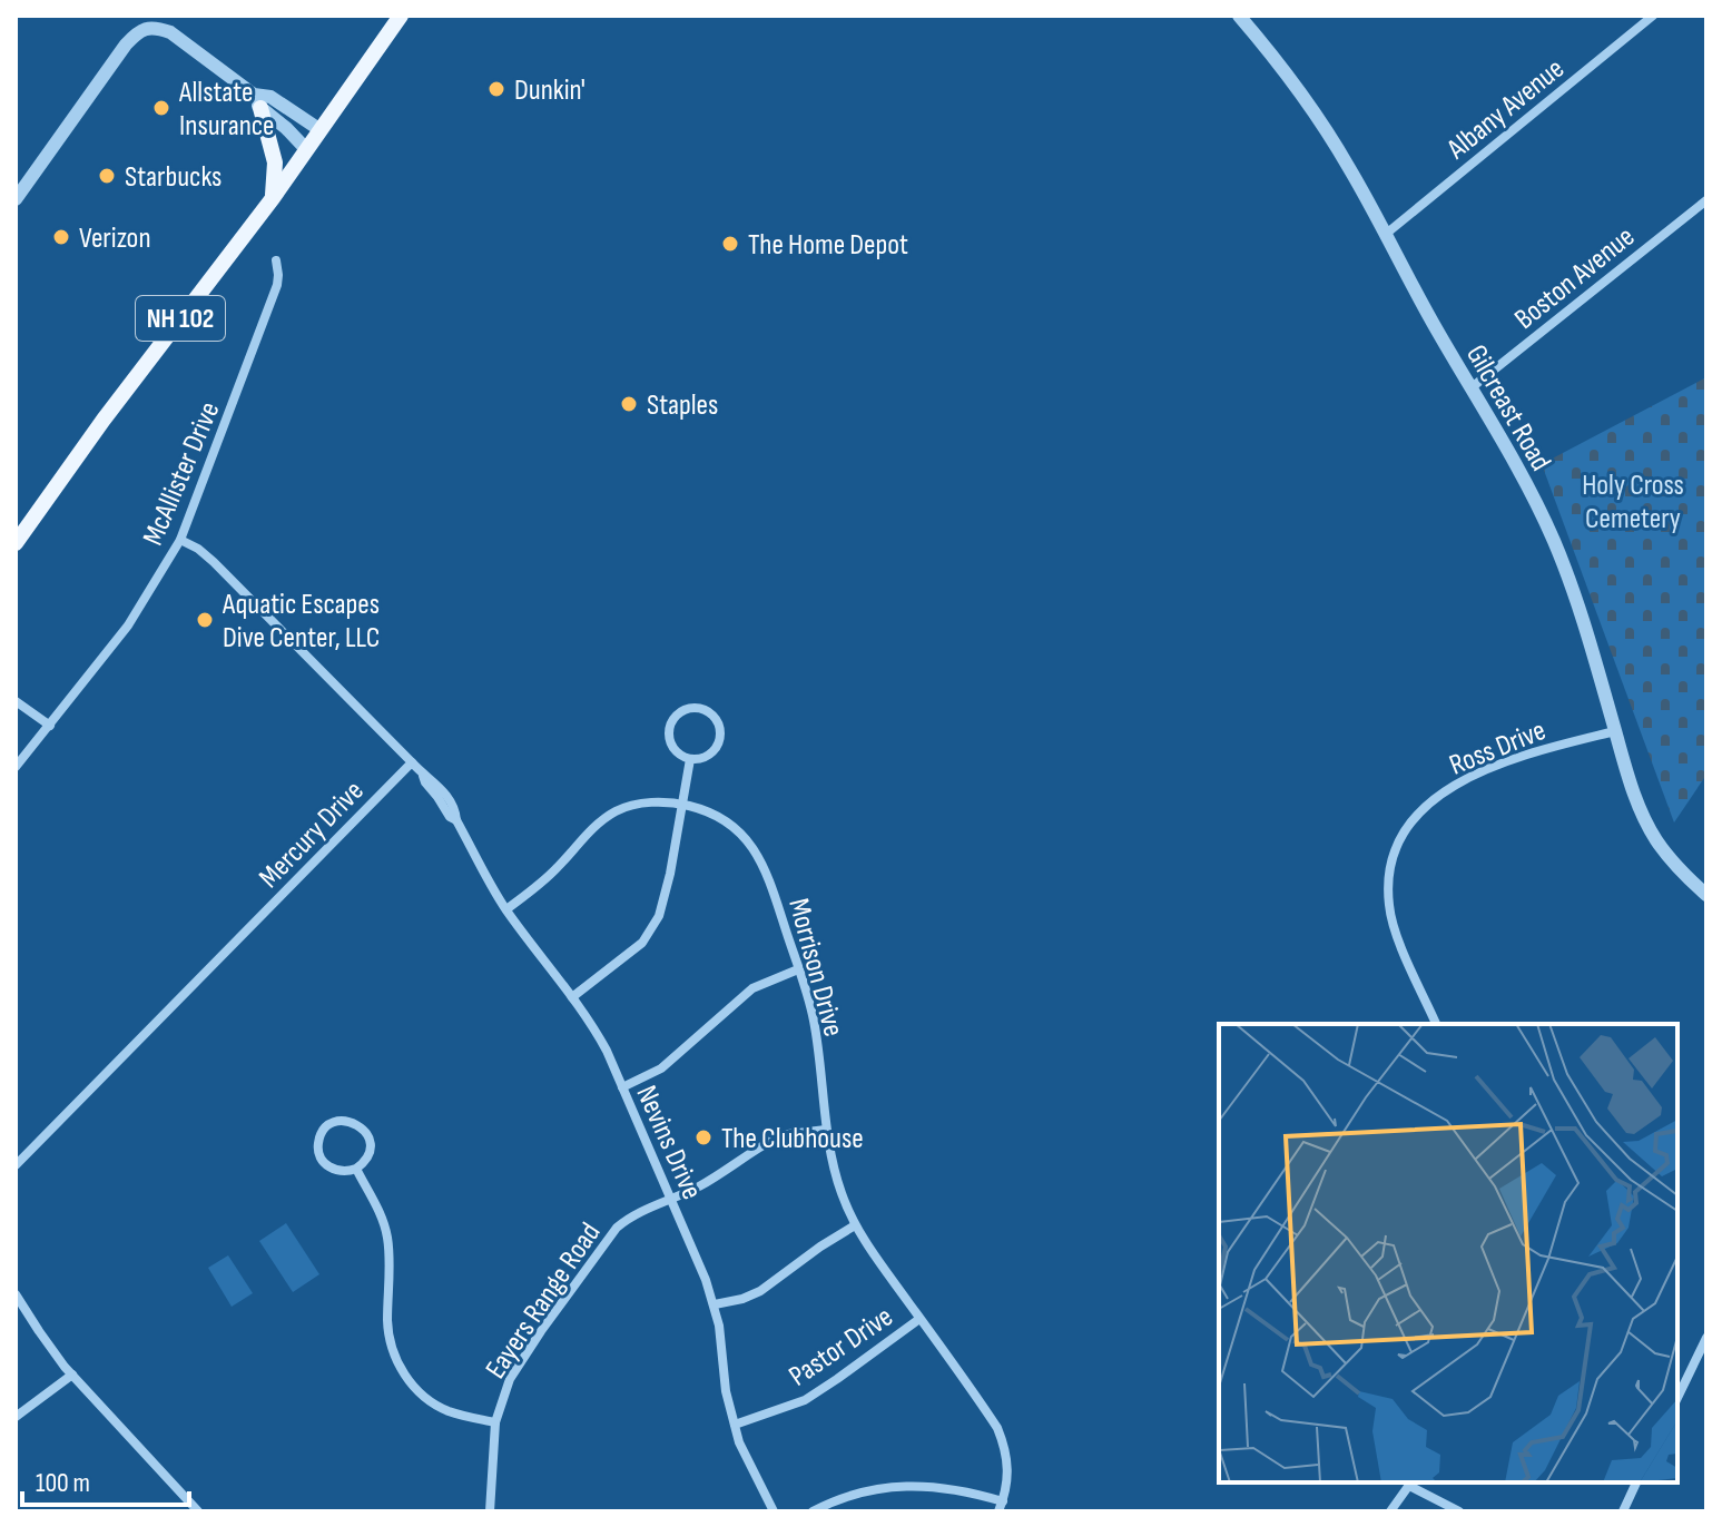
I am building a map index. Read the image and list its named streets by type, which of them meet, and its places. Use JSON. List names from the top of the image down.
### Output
{
  "streets": {
    "main road": ["NH 102"],
    "street": [
      "Albany Avenue",
      "Boston Avenue",
      "Gilcreast Road",
      "McAllister Drive",
      "Ross Drive",
      "Mercury Drive",
      "Morrison Drive",
      "Nevins Drive",
      "Eayers Range Road",
      "Pastor Drive"
    ]
  },
  "crossings": [
    ["Albany Avenue", "Gilcreast Road"],
    ["Boston Avenue", "Gilcreast Road"],
    ["Gilcreast Road", "Ross Drive"],
    ["Mercury Drive", "Nevins Drive"],
    ["Morrison Drive", "Nevins Drive"],
    ["Morrison Drive", "Eayers Range Road"],
    ["Morrison Drive", "Pastor Drive"],
    ["Nevins Drive", "Eayers Range Road"],
    ["Nevins Drive", "Pastor Drive"]
  ],
  "parks": ["Holy Cross Cemetery"],
  "places": [
    "Dunkin'",
    "Allstate Insurance",
    "Starbucks",
    "Verizon",
    "The Home Depot",
    "Staples",
    "Aquatic Escapes Dive Center, LLC",
    "The Clubhouse"
  ],
  "scale_bar": "100 m"
}
